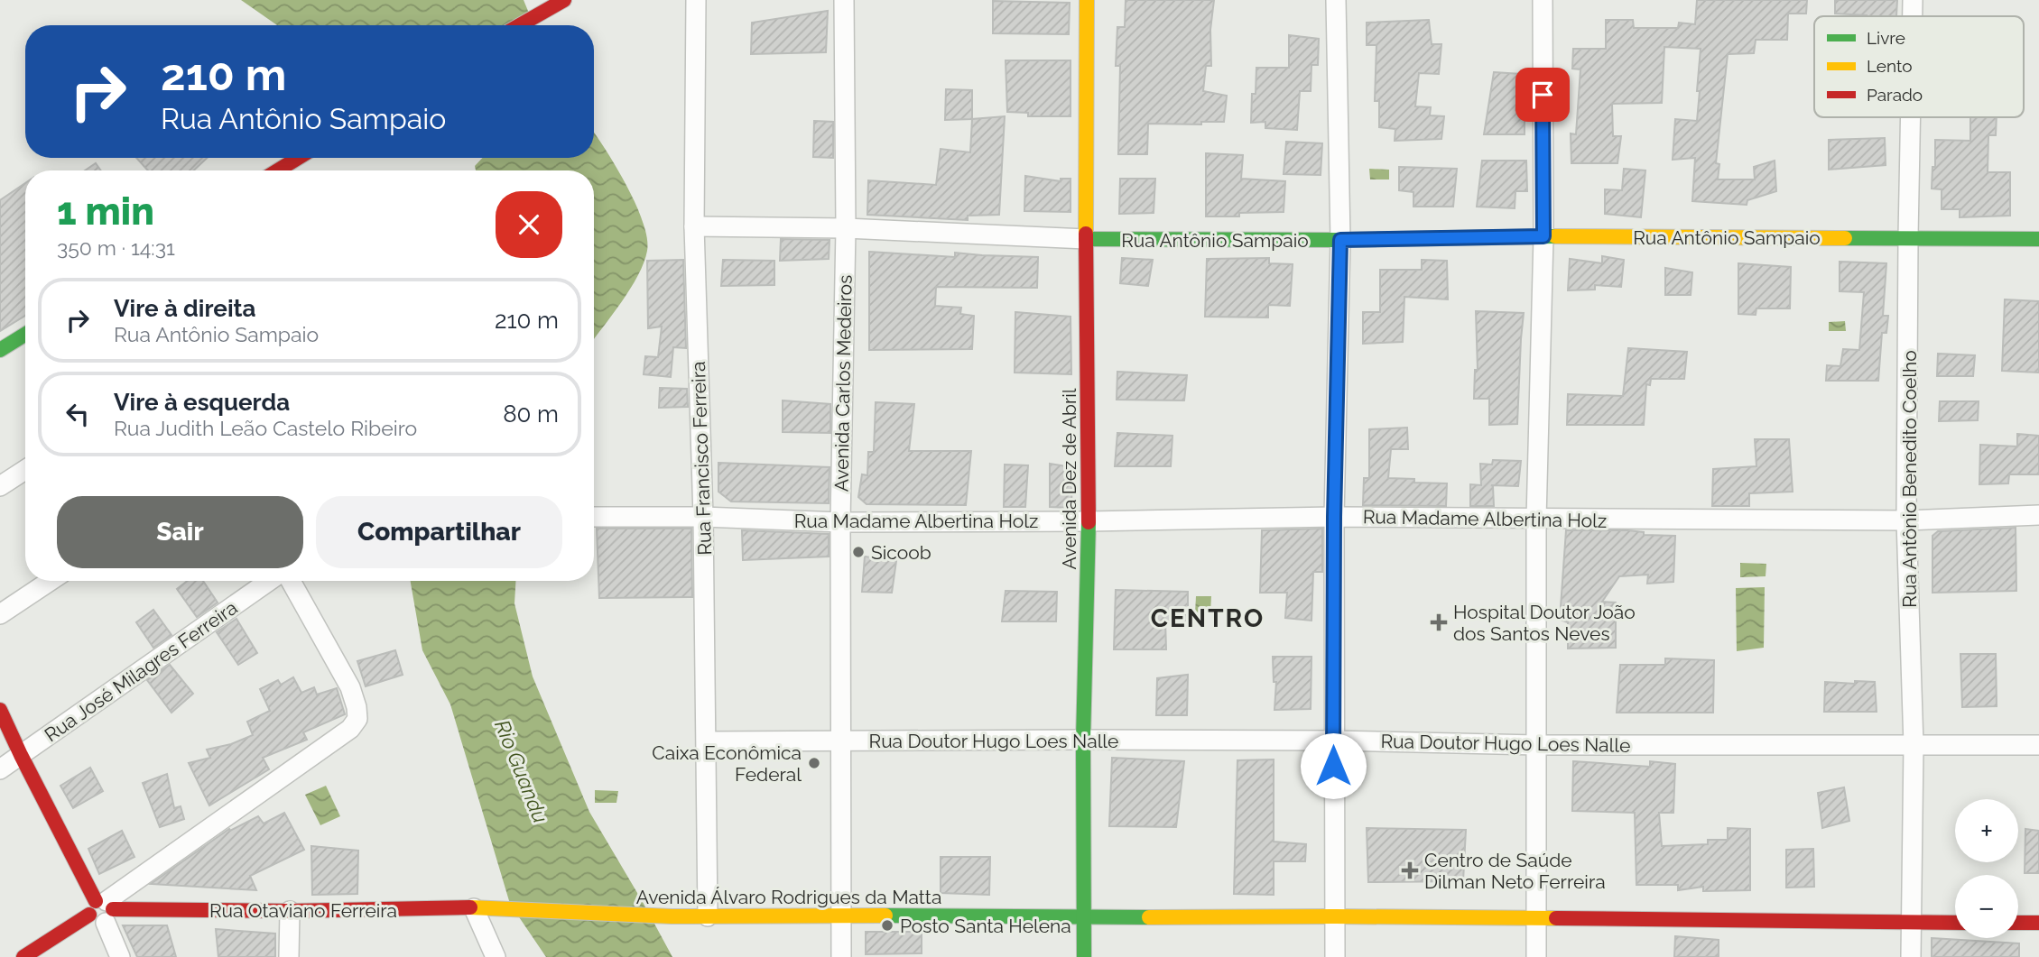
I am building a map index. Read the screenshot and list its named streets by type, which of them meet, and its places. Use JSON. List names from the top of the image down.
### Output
{
  "streets": {
    "street": [
      "Rua Antônio Sampaio",
      "Avenida Carlos Medeiros",
      "Rua Francisco Ferreira",
      "Avenida Dez de Abril",
      "Rua Antônio Benedito Coelho",
      "Rua Madame Albertina Holz",
      "Rua José Milagres Ferreira",
      "Rua Doutor Hugo Loes Nalle",
      "Avenida Álvaro Rodrigues da Matta",
      "Rua Otaviano Ferreira"
    ]
  },
  "crossings": [
    ["Rua Antônio Sampaio", "Avenida Carlos Medeiros"],
    ["Rua Antônio Sampaio", "Rua Francisco Ferreira"],
    ["Rua Antônio Sampaio", "Avenida Dez de Abril"],
    ["Rua Antônio Sampaio", "Rua Antônio Benedito Coelho"],
    ["Avenida Carlos Medeiros", "Rua Madame Albertina Holz"],
    ["Avenida Carlos Medeiros", "Rua Doutor Hugo Loes Nalle"],
    ["Avenida Carlos Medeiros", "Avenida Álvaro Rodrigues da Matta"],
    ["Rua Francisco Ferreira", "Rua Madame Albertina Holz"],
    ["Rua Francisco Ferreira", "Rua Doutor Hugo Loes Nalle"],
    ["Rua Francisco Ferreira", "Avenida Álvaro Rodrigues da Matta"],
    ["Avenida Dez de Abril", "Rua Madame Albertina Holz"],
    ["Avenida Dez de Abril", "Rua Doutor Hugo Loes Nalle"],
    ["Avenida Dez de Abril", "Avenida Álvaro Rodrigues da Matta"],
    ["Rua Antônio Benedito Coelho", "Rua Madame Albertina Holz"],
    ["Rua Antônio Benedito Coelho", "Rua Doutor Hugo Loes Nalle"],
    ["Rua Antônio Benedito Coelho", "Avenida Álvaro Rodrigues da Matta"],
    ["Avenida Álvaro Rodrigues da Matta", "Rua Otaviano Ferreira"]
  ],
  "districts": ["CENTRO"],
  "water": ["Rio Guandu"],
  "places": {
    "other": ["Sicoob", "Caixa Econômica Federal", "Posto Santa Helena"],
    "health": ["Hospital Doutor João dos Santos Neves", "Centro de Saúde Dilman Neto Ferreira"]
  },
  "legend": ["Livre", "Lento", "Parado"],
  "page": {
    "turn": ["210 m", "Rua Antônio Sampaio"],
    "heading": ["1 min", "350 m · 14:31"],
    "list": [
      {
        "name": "Vire à direita",
        "note": "Rua Antônio Sampaio",
        "value": "210 m"
      },
      {
        "name": "Vire à esquerda",
        "note": "Rua Judith Leão Castelo Ribeiro",
        "value": "80 m"
      }
    ],
    "buttons": ["Sair", "Compartilhar"],
    "map_buttons": ["+", "−"]
  }
}
